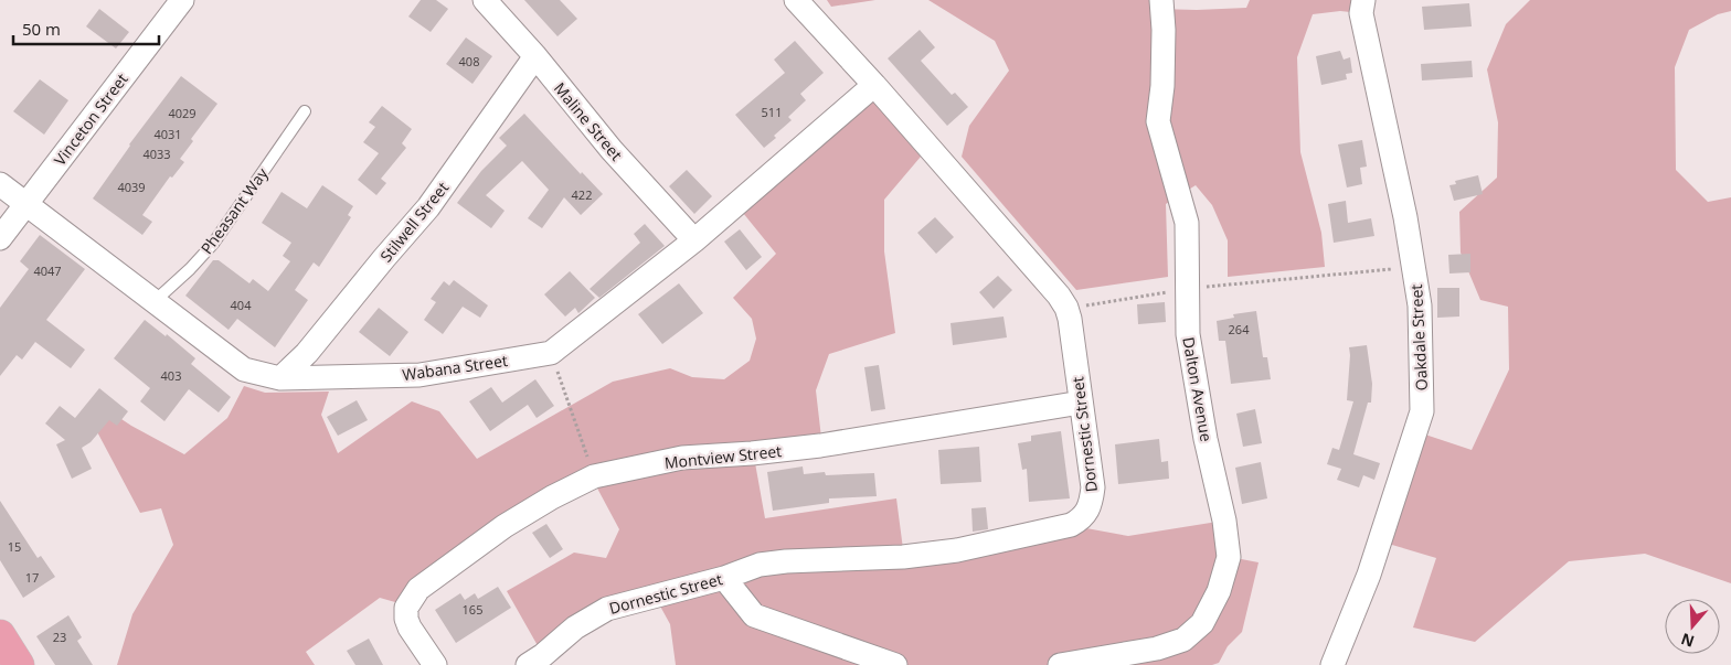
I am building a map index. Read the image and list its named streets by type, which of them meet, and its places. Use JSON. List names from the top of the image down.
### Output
{
  "streets": {
    "street": [
      "Vinceton Street",
      "Maline Street",
      "Stilwell Street",
      "Oakdale Street",
      "Wabana Street",
      "Dalton Avenue",
      "Dornestic Street",
      "Montview Street"
    ],
    "lane": ["Pheasant Way"]
  },
  "crossings": [
    ["Vinceton Street", "Wabana Street"],
    ["Maline Street", "Stilwell Street"],
    ["Maline Street", "Wabana Street"],
    ["Pheasant Way", "Wabana Street"],
    ["Stilwell Street", "Wabana Street"],
    ["Wabana Street", "Dornestic Street"],
    ["Dornestic Street", "Montview Street"]
  ],
  "house_numbers": [
    "408",
    "511",
    "4029",
    "4031",
    "4033",
    "4039",
    "422",
    "4047",
    "404",
    "264",
    "403",
    "15",
    "17",
    "165",
    "23"
  ],
  "scale_bar": "50 m",
  "north": "bottom"
}
